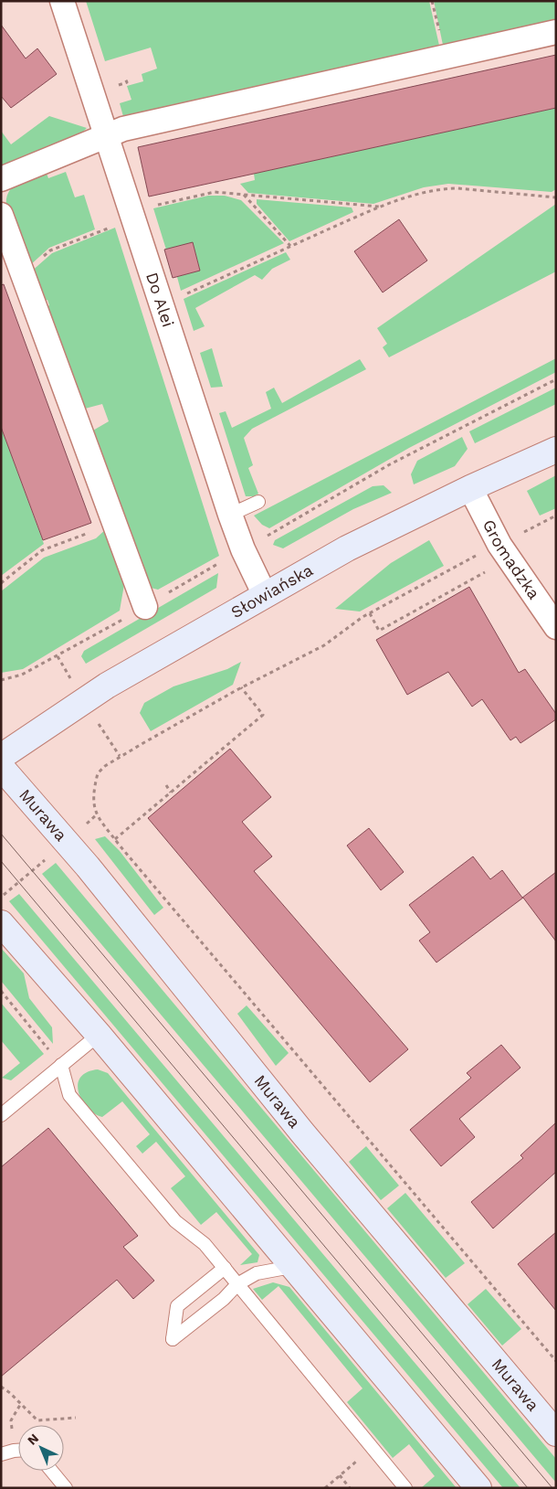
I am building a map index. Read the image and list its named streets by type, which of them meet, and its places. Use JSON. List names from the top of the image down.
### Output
{
  "streets": {
    "street": [
      "Do Alei",
      "Gromadzka",
      "Słowiańska",
      "Murawa"
    ]
  },
  "crossings": [
    ["Do Alei", "Słowiańska"],
    ["Gromadzka", "Słowiańska"]
  ],
  "north": "top left"
}
